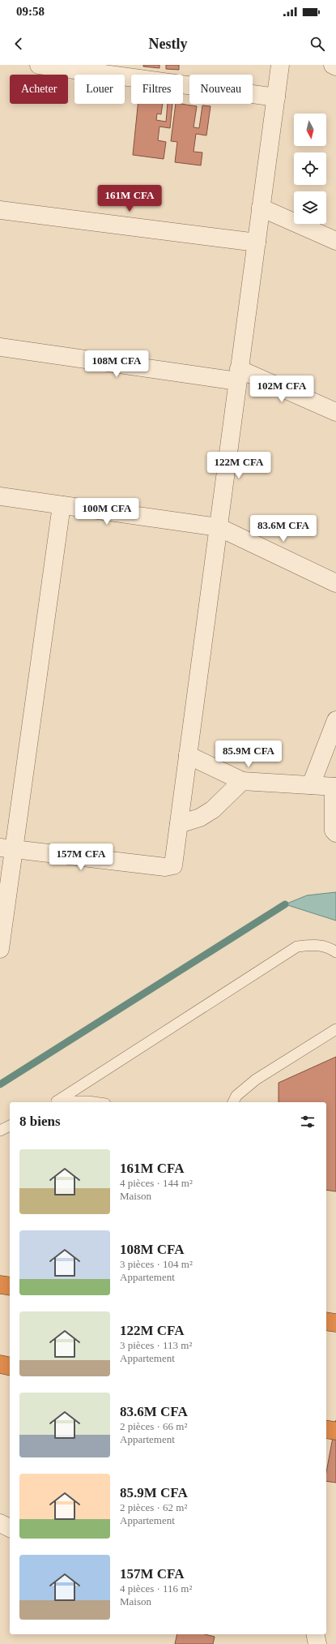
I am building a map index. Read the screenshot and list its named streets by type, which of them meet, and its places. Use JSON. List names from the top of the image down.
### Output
{
  "north": "bottom",
  "page": {
    "status": "09:58",
    "header": "Nestly",
    "chip": [
      "Acheter",
      "Louer",
      "Filtres",
      "Nouveau"
    ],
    "price": [
      "161M CFA",
      "108M CFA",
      "102M CFA",
      "122M CFA",
      "100M CFA",
      "83.6M CFA",
      "85.9M CFA",
      "157M CFA"
    ],
    "heading": "8 biens",
    "list": [
      {
        "name": "161M CFA",
        "note": "4 pièces · 144 m² · Maison"
      },
      {
        "name": "108M CFA",
        "note": "3 pièces · 104 m² · Appartement"
      },
      {
        "name": "122M CFA",
        "note": "3 pièces · 113 m² · Appartement"
      },
      {
        "name": "83.6M CFA",
        "note": "2 pièces · 66 m² · Appartement"
      },
      {
        "name": "85.9M CFA",
        "note": "2 pièces · 62 m² · Appartement"
      },
      {
        "name": "157M CFA",
        "note": "4 pièces · 116 m² · Maison"
      }
    ]
  }
}
